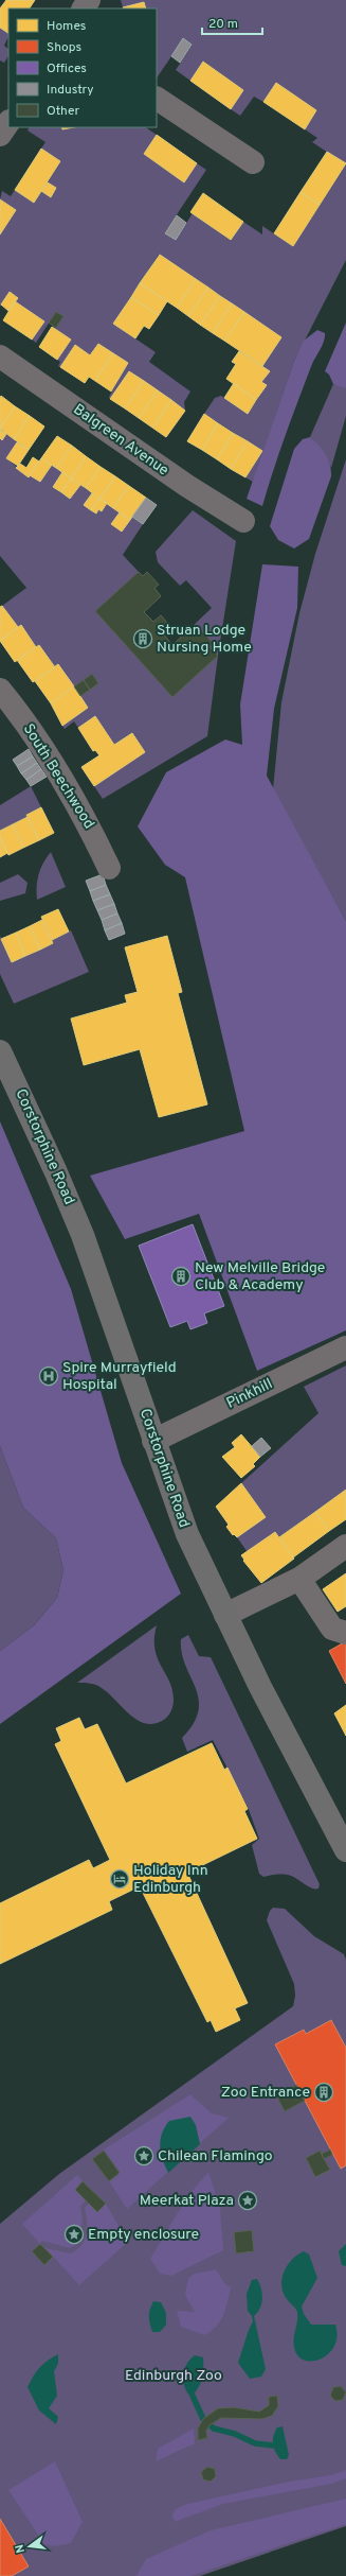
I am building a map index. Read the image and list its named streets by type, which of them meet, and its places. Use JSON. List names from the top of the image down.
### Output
{
  "streets": {
    "main road": ["Corstorphine Road"],
    "street": ["Balgreen Avenue", "South Beechwood", "Pinkhill"]
  },
  "crossings": [
    ["Corstorphine Road", "Pinkhill"]
  ],
  "parks": ["Edinburgh Zoo"],
  "places": {
    "building": ["Struan Lodge Nursing Home", "New Melville Bridge Club & Academy", "Zoo Entrance"],
    "hospital": ["Spire Murrayfield Hospital"],
    "hotel": ["Holiday Inn Edinburgh"],
    "place": ["Chilean Flamingo", "Meerkat Plaza", "Empty enclosure"]
  },
  "legend": [
    "Homes",
    "Shops",
    "Offices",
    "Industry",
    "Other"
  ],
  "scale_bar": "20 m",
  "north": "left"
}
